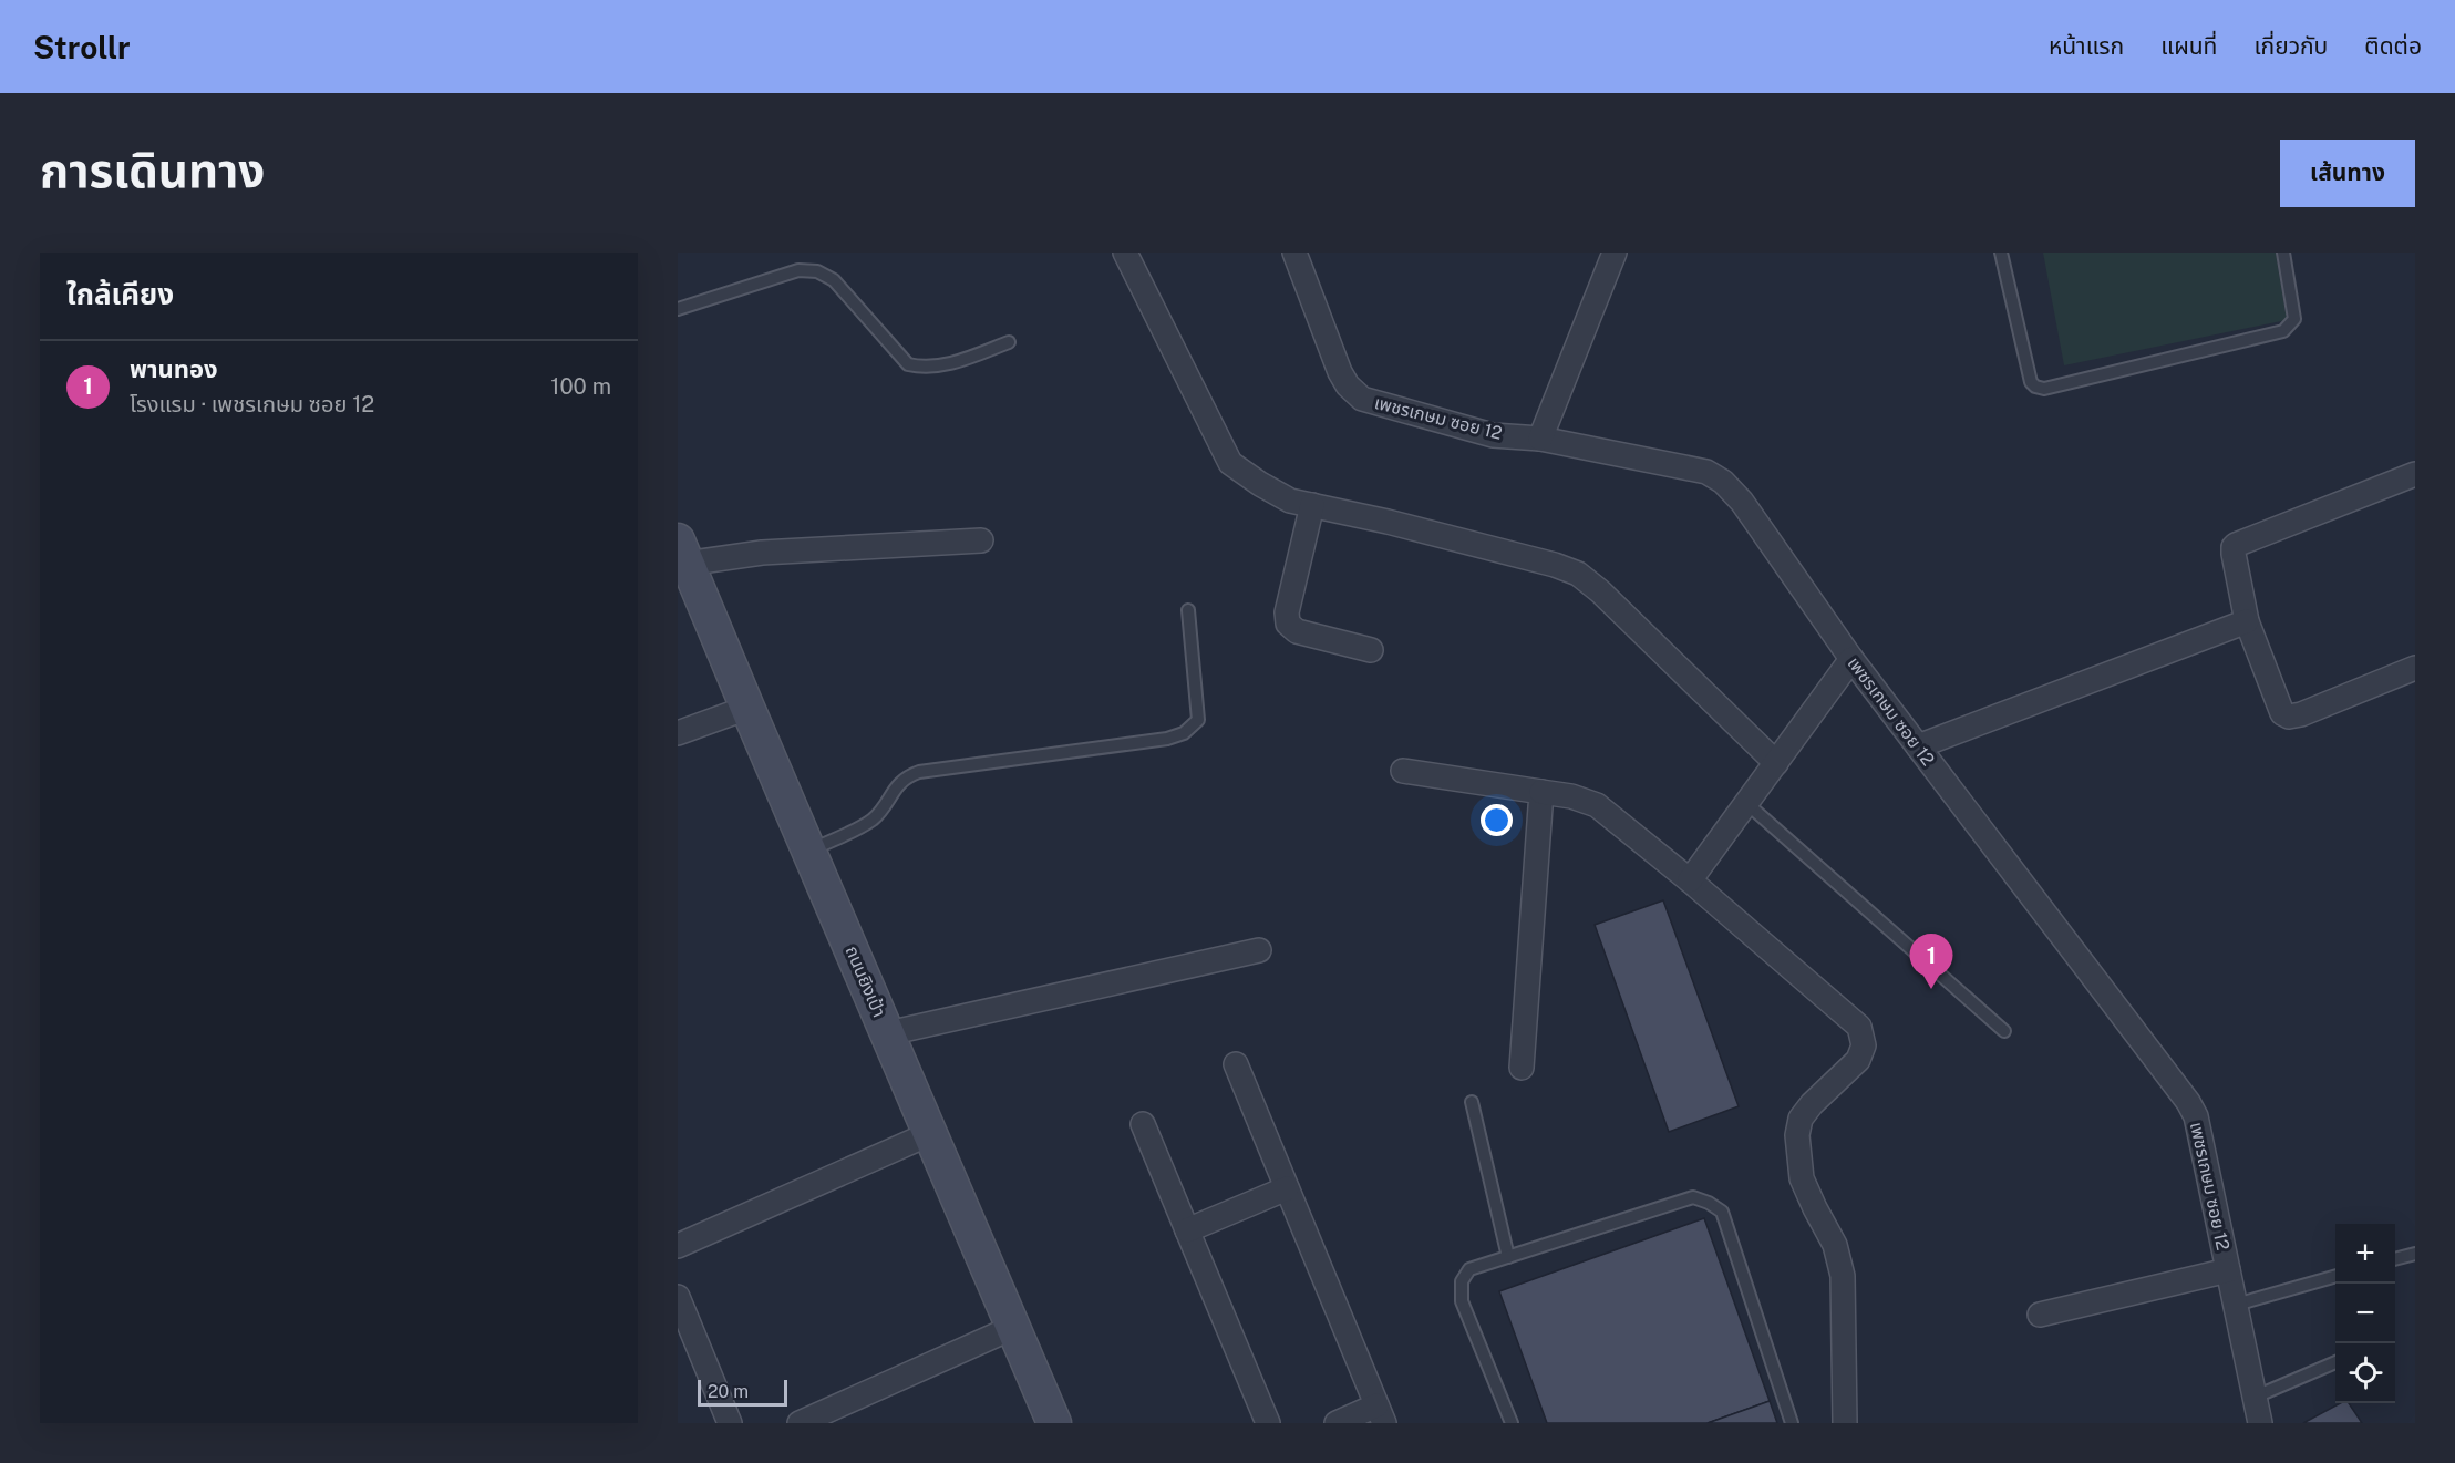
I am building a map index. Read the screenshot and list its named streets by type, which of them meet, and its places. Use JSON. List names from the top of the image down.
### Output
{
  "streets": {
    "main road": ["ถนนยิงเป้า"],
    "street": ["เพชรเกษม ซอย 12"]
  },
  "scale_bar": "20 m",
  "page": {
    "header": "Strollr",
    "nav": [
      "หน้าแรก",
      "แผนที่",
      "เกี่ยวกับ",
      "ติดต่อ"
    ],
    "title": "การเดินทาง",
    "buttons": "เส้นทาง",
    "heading": "ใกล้เคียง",
    "list": [
      {
        "mark": "1",
        "name": "พานทอง",
        "note": "โรงแรม · เพชรเกษม ซอย 12",
        "value": "100 m"
      }
    ],
    "pins": "1",
    "map_buttons": ["+", "−"],
    "scale": "20 m"
  }
}
